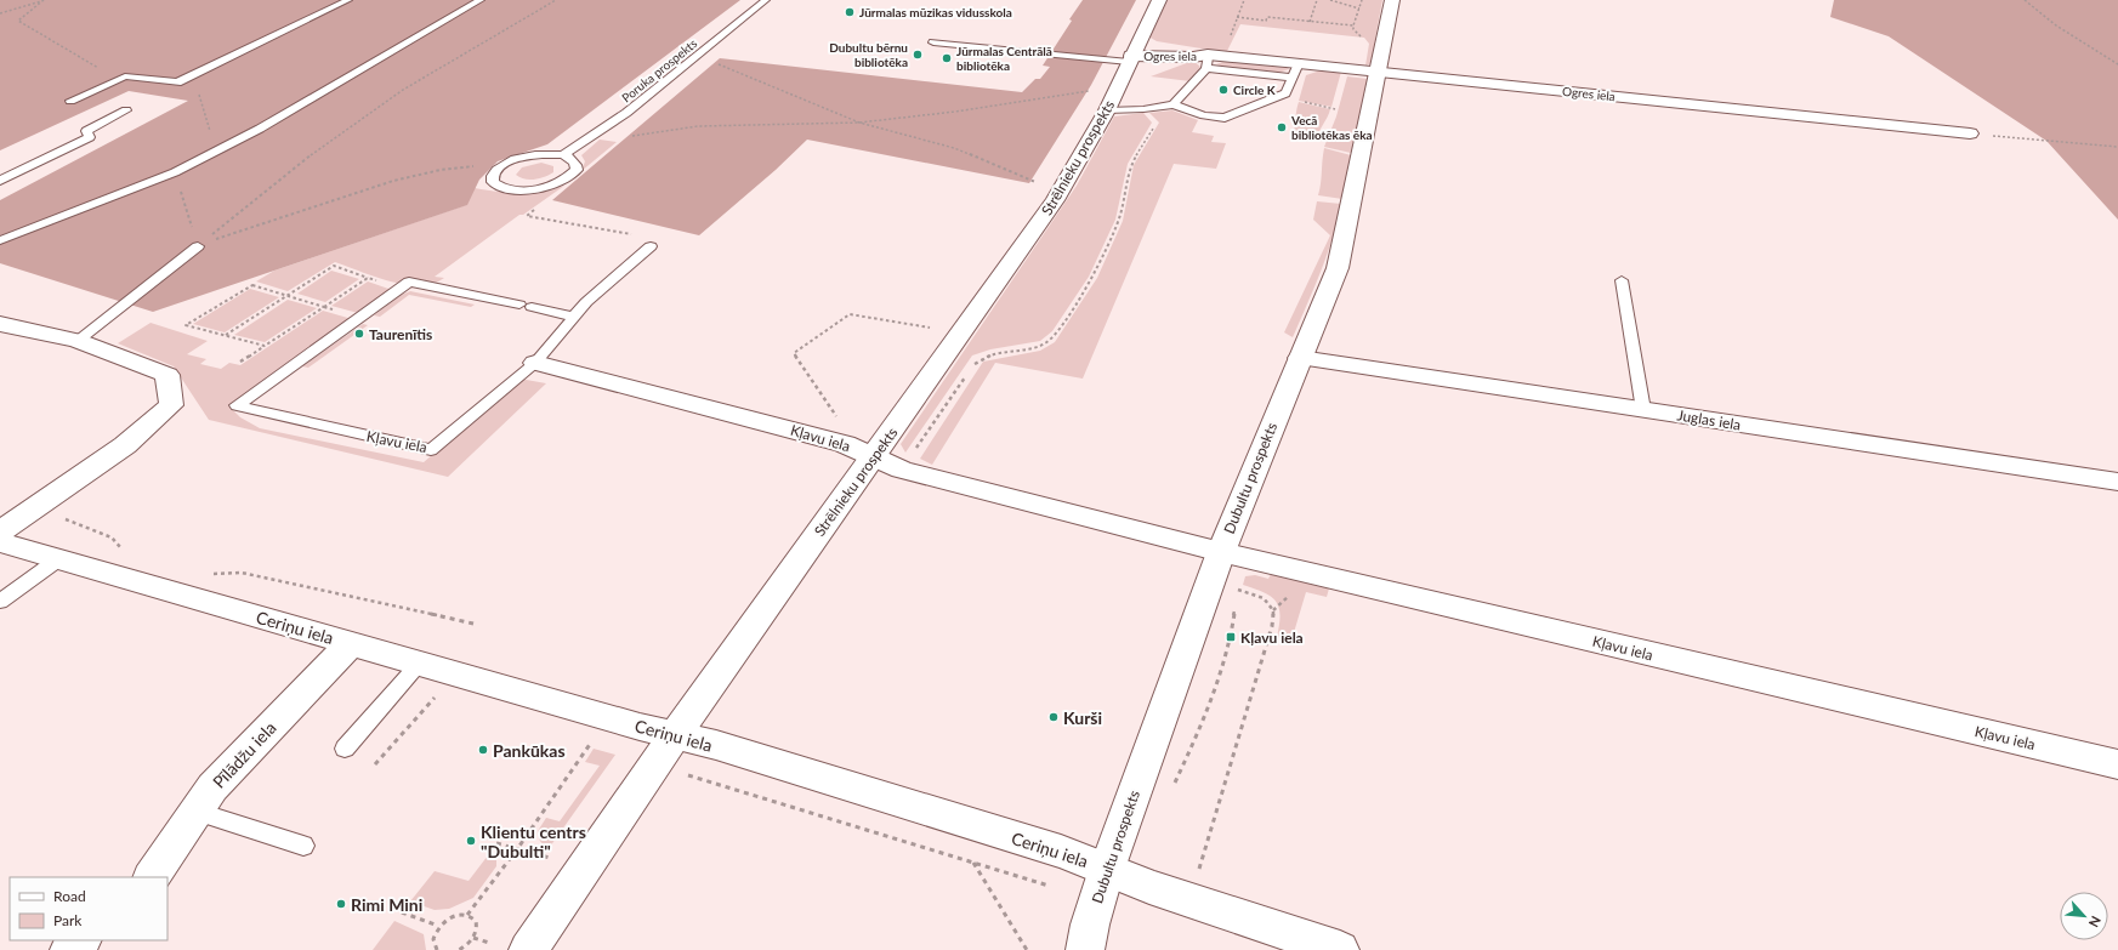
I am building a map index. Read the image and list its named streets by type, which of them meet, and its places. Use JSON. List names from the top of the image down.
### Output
{
  "streets": {
    "street": [
      "Ogres iela",
      "Strēlnieku prospekts",
      "Juglas iela",
      "Kļavu iela",
      "Dubultu prospekts",
      "Ceriņu iela",
      "Pīlādžu iela"
    ],
    "lane": ["Poruka prospekts"]
  },
  "crossings": [
    ["Ogres iela", "Strēlnieku prospekts"],
    ["Ogres iela", "Dubultu prospekts"],
    ["Strēlnieku prospekts", "Kļavu iela"],
    ["Strēlnieku prospekts", "Ceriņu iela"],
    ["Juglas iela", "Dubultu prospekts"],
    ["Kļavu iela", "Dubultu prospekts"],
    ["Dubultu prospekts", "Ceriņu iela"],
    ["Ceriņu iela", "Pīlādžu iela"]
  ],
  "places": {
    "other": [
      "Jūrmalas mūzikas vidusskola",
      "Dubultu bērnu bibliotēka",
      "Jūrmalas Centrālā bibliotēka",
      "Circle K",
      "Vecā bibliotēkas ēka",
      "Taurenītis",
      "Kurši",
      "Pankūkas",
      "Klientu centrs \"Dubulti\"",
      "Rimi Mini"
    ],
    "transit": ["Kļavu iela"]
  },
  "legend": ["Road", "Park"],
  "north": "bottom right"
}
